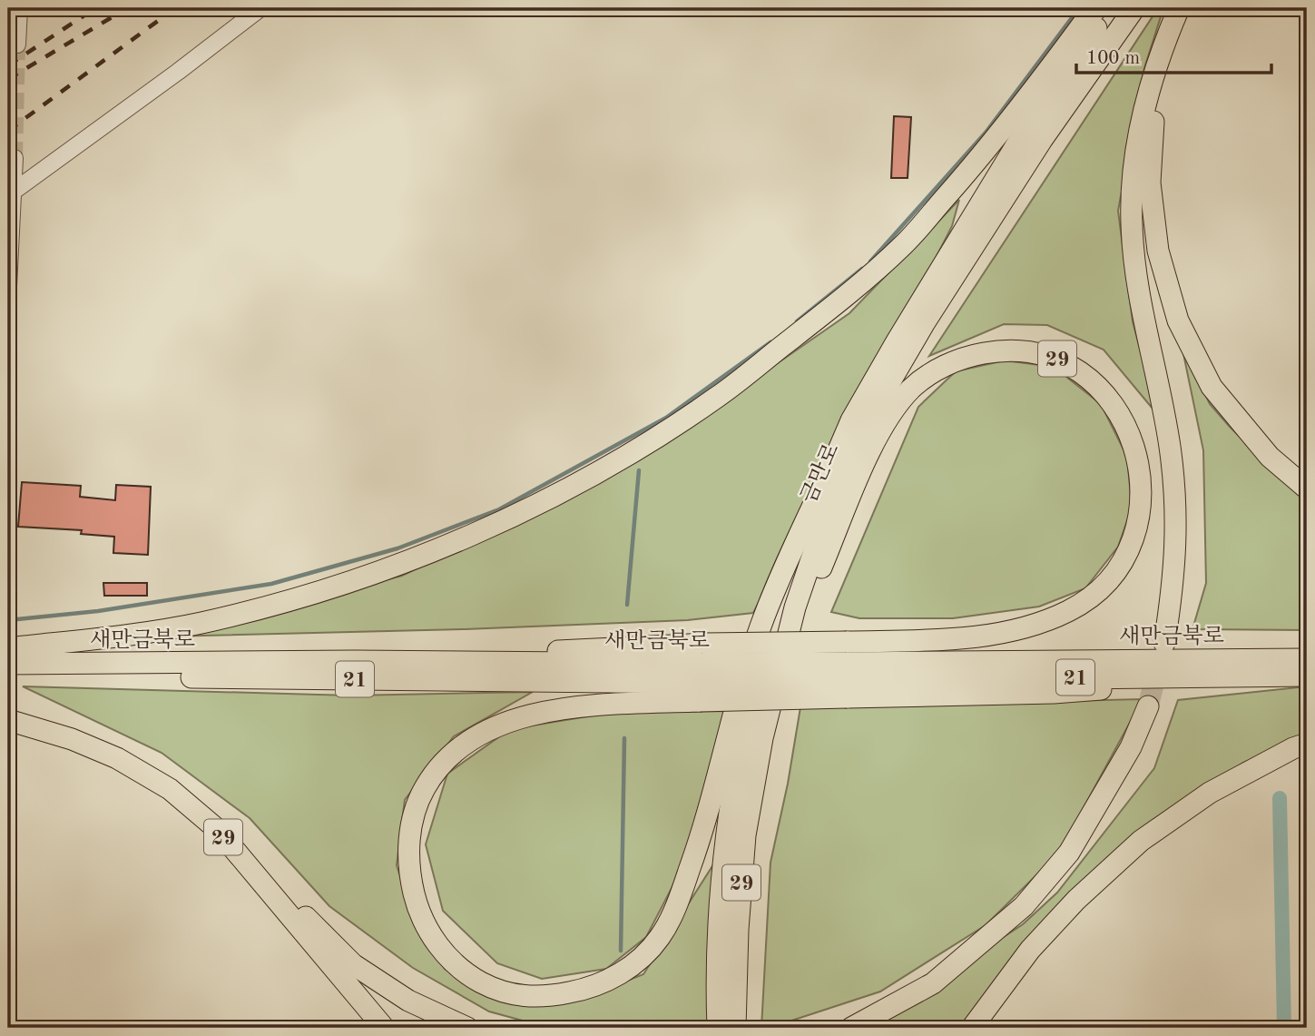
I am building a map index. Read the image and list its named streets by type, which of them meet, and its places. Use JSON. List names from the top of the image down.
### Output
{
  "streets": {
    "highway": [
      "29",
      "금만로",
      "새만금북로",
      "21"
    ]
  },
  "crossings": [
    ["29", "금만로"],
    ["29", "새만금북로"]
  ],
  "scale_bar": "100 m"
}
